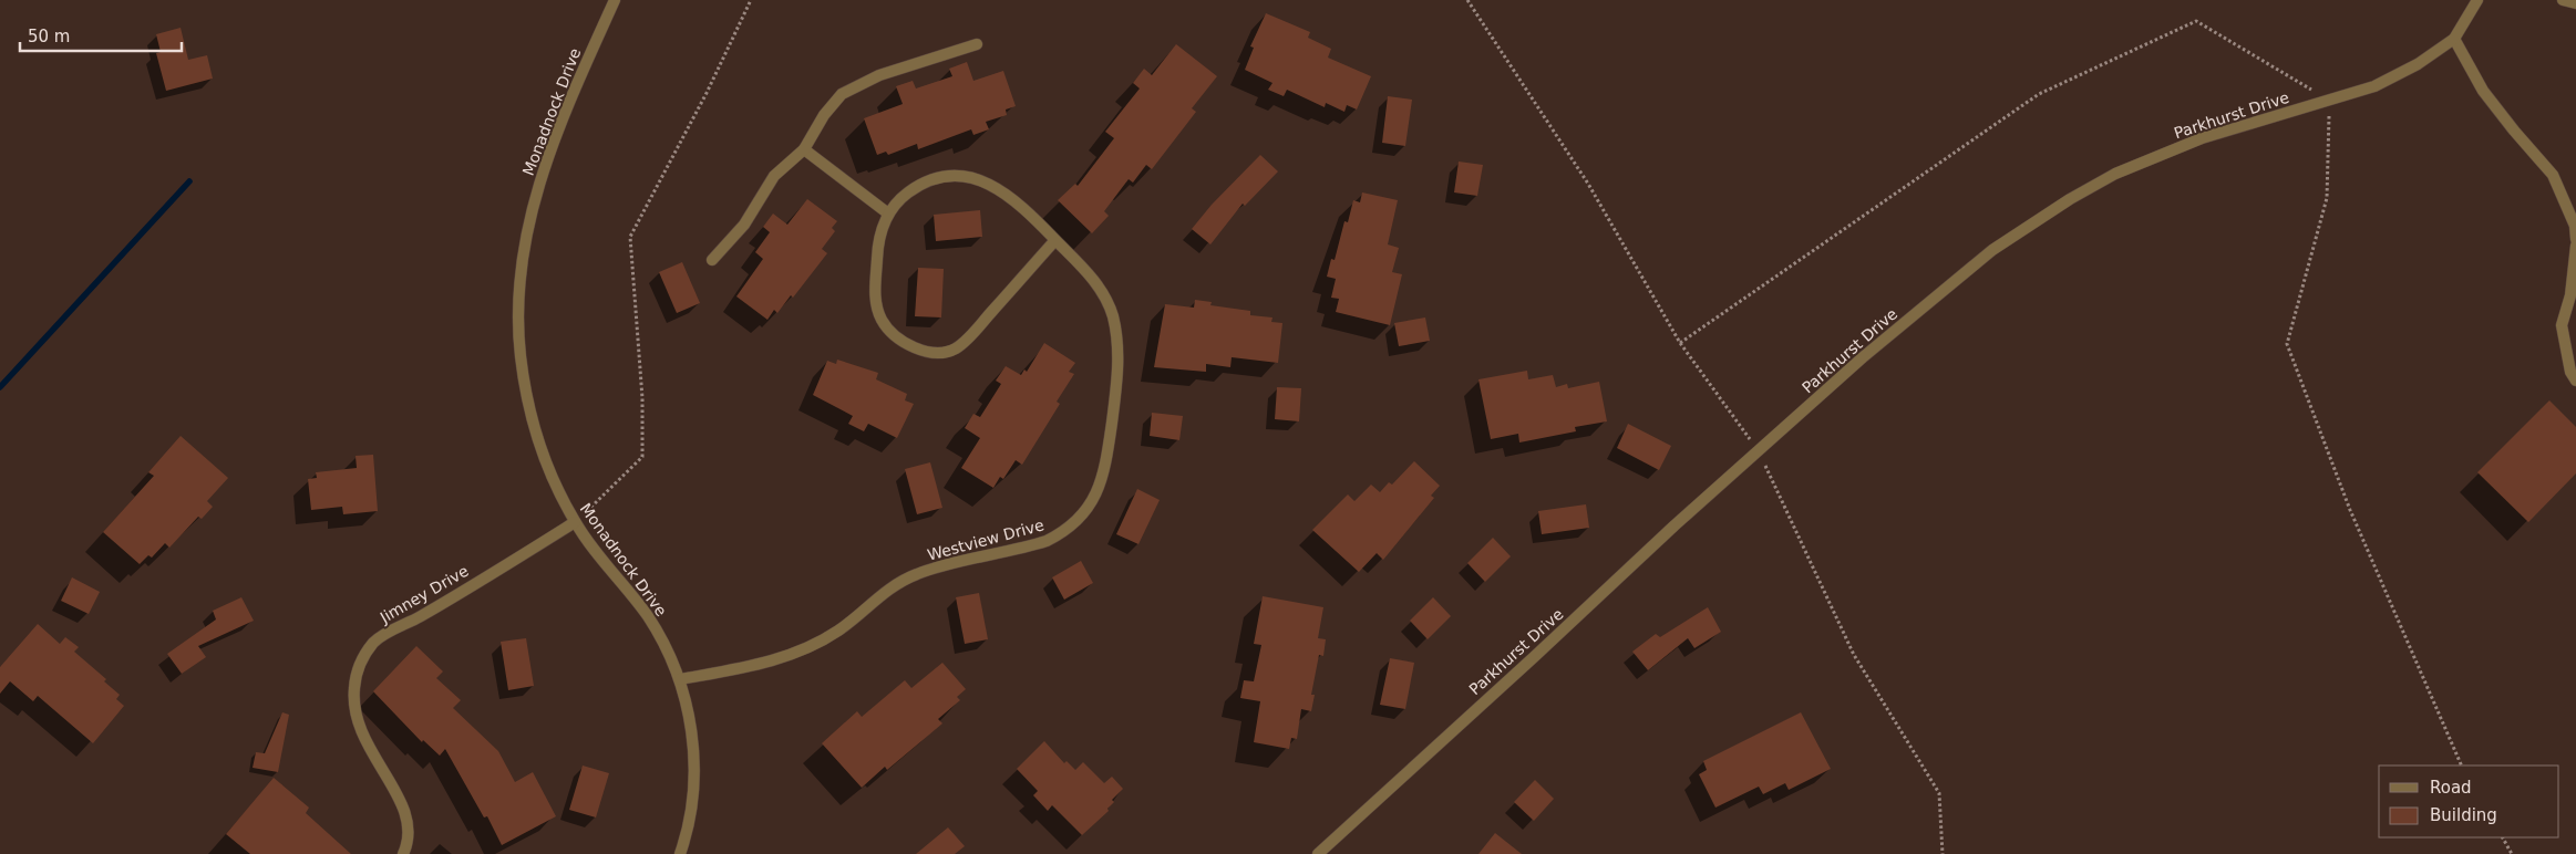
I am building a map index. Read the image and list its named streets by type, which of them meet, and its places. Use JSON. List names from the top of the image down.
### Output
{
  "streets": {
    "street": [
      "Monadnock Drive",
      "Parkhurst Drive",
      "Westview Drive",
      "Jimney Drive"
    ]
  },
  "crossings": [
    ["Monadnock Drive", "Westview Drive"],
    ["Monadnock Drive", "Jimney Drive"]
  ],
  "legend": ["Road", "Building"],
  "scale_bar": "50 m"
}
